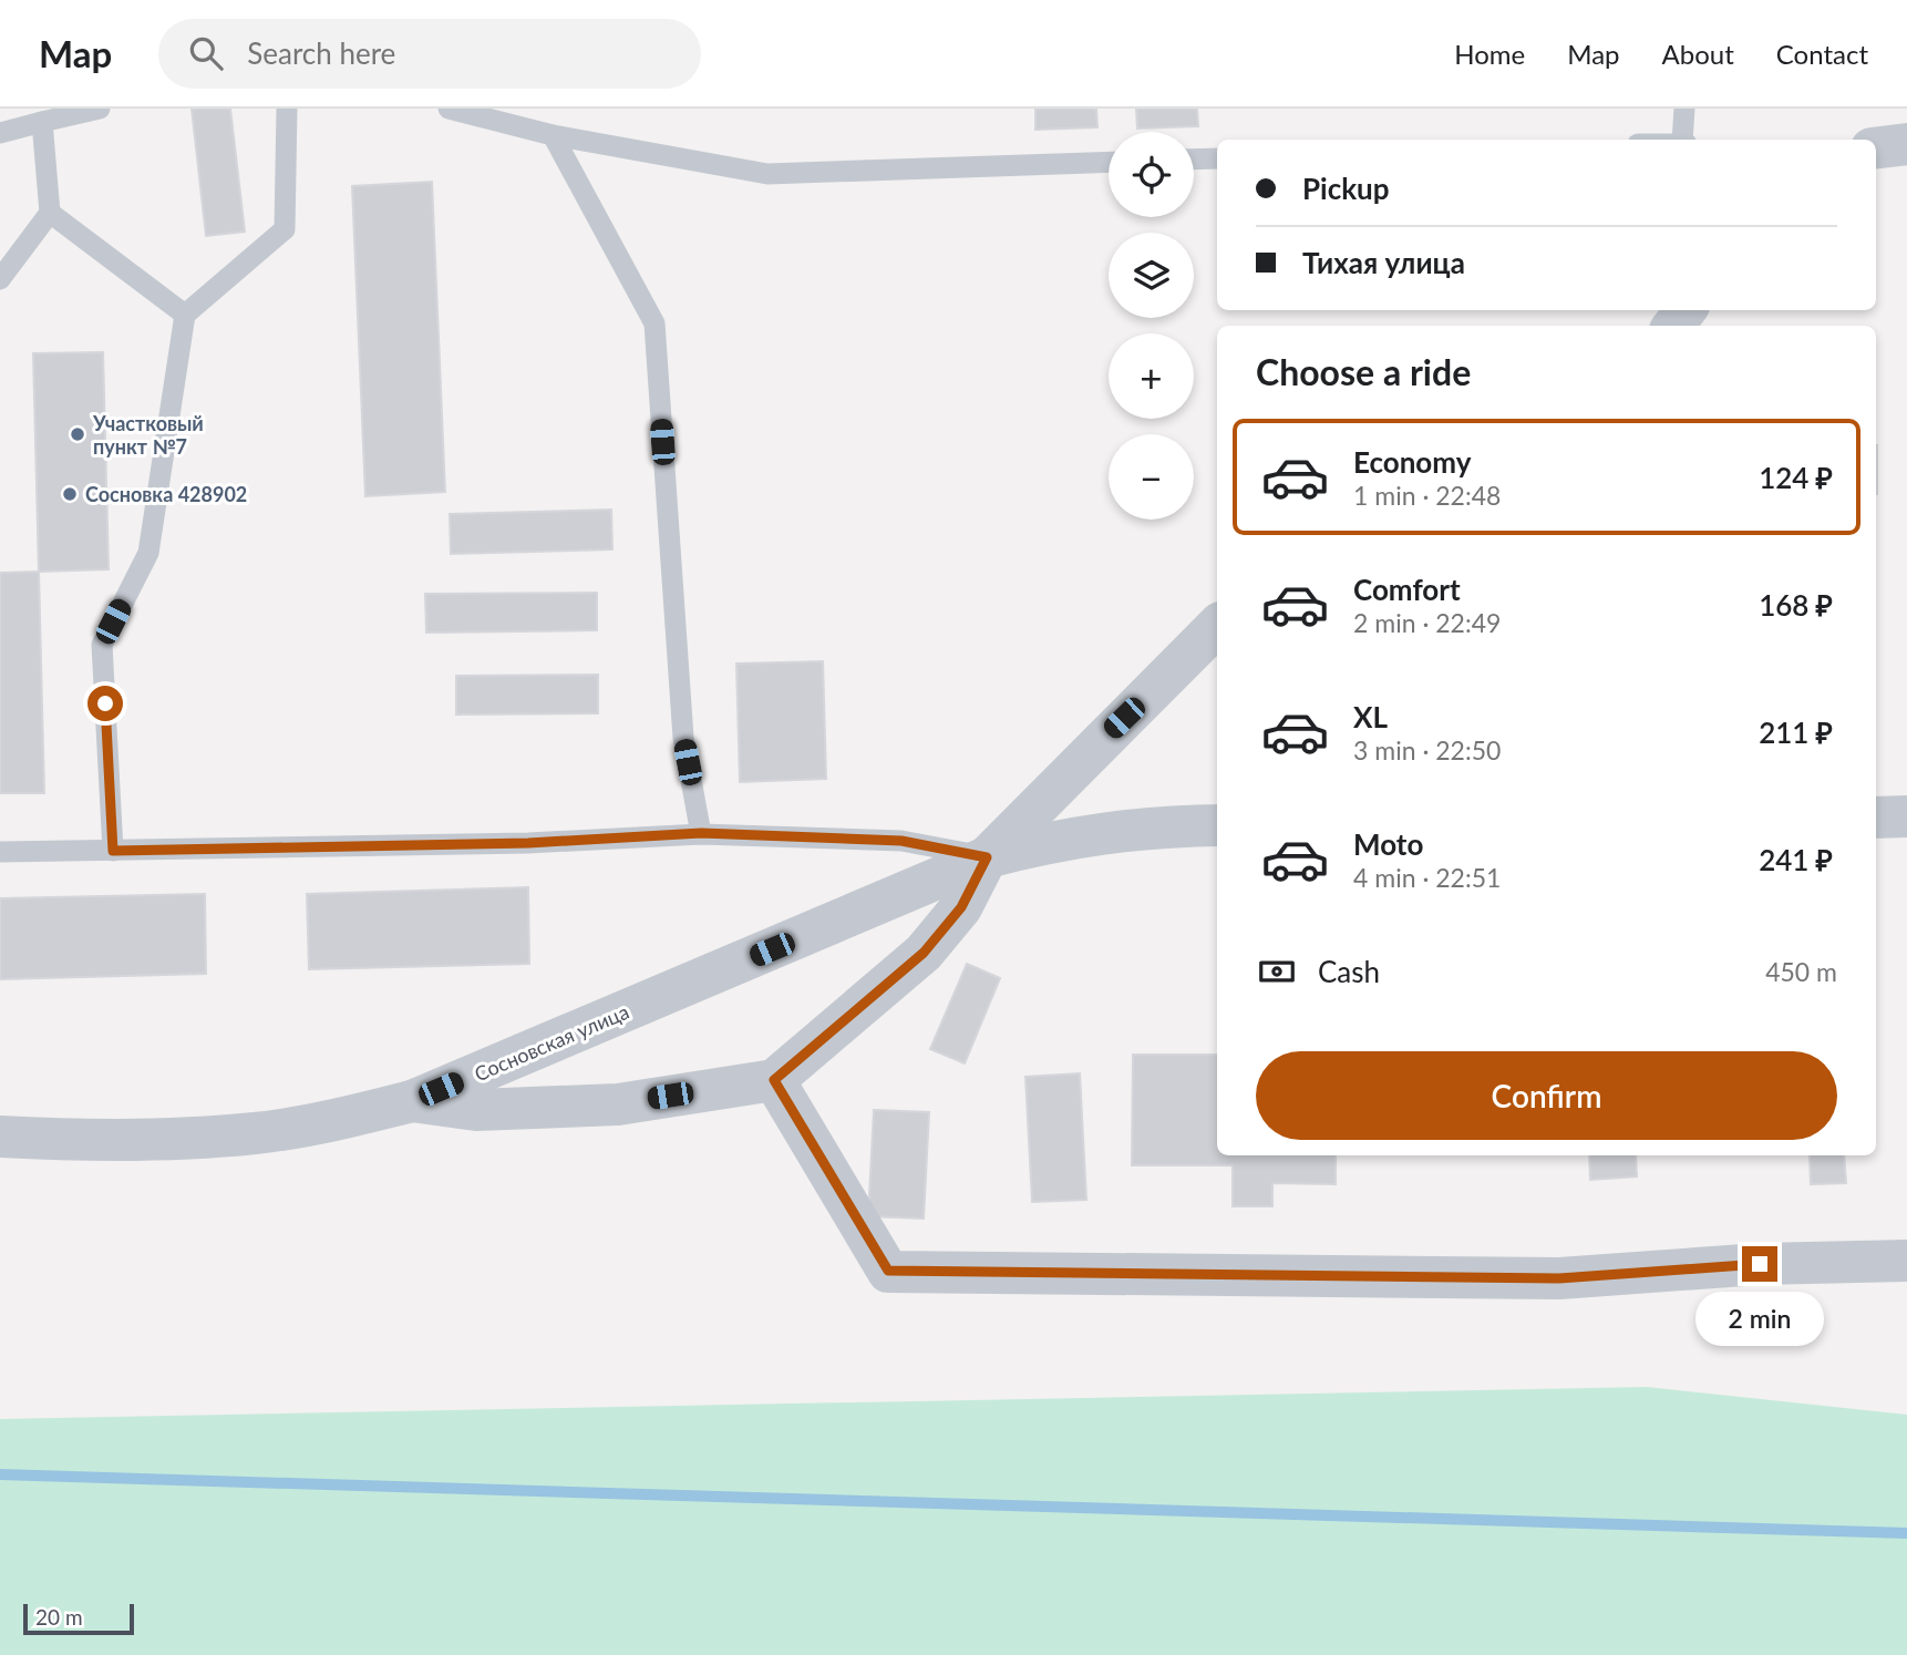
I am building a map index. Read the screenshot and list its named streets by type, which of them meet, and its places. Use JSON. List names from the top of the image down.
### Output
{
  "streets": {
    "street": ["Сосновская улица"]
  },
  "places": ["Участковый пункт №7", "Сосновка 428902"],
  "scale_bar": "20 m",
  "page": {
    "header": "Map",
    "search": "Search here",
    "nav": [
      "Home",
      "Map",
      "About",
      "Contact"
    ],
    "map_buttons": ["+", "−"],
    "banner": ["Pickup", "Тихая улица"],
    "heading": "Choose a ride",
    "list": [
      {
        "name": "Economy",
        "note": "1 min · 22:48",
        "value": "124 ₽"
      },
      {
        "name": "Comfort",
        "note": "2 min · 22:49",
        "value": "168 ₽"
      },
      {
        "name": "XL",
        "note": "3 min · 22:50",
        "value": "211 ₽"
      },
      {
        "name": "Moto",
        "note": "4 min · 22:51",
        "value": "241 ₽"
      }
    ],
    "pay": ["Cash", "450 m"],
    "buttons": "Confirm",
    "bubble": "2 min",
    "scale": "20 m"
  }
}
